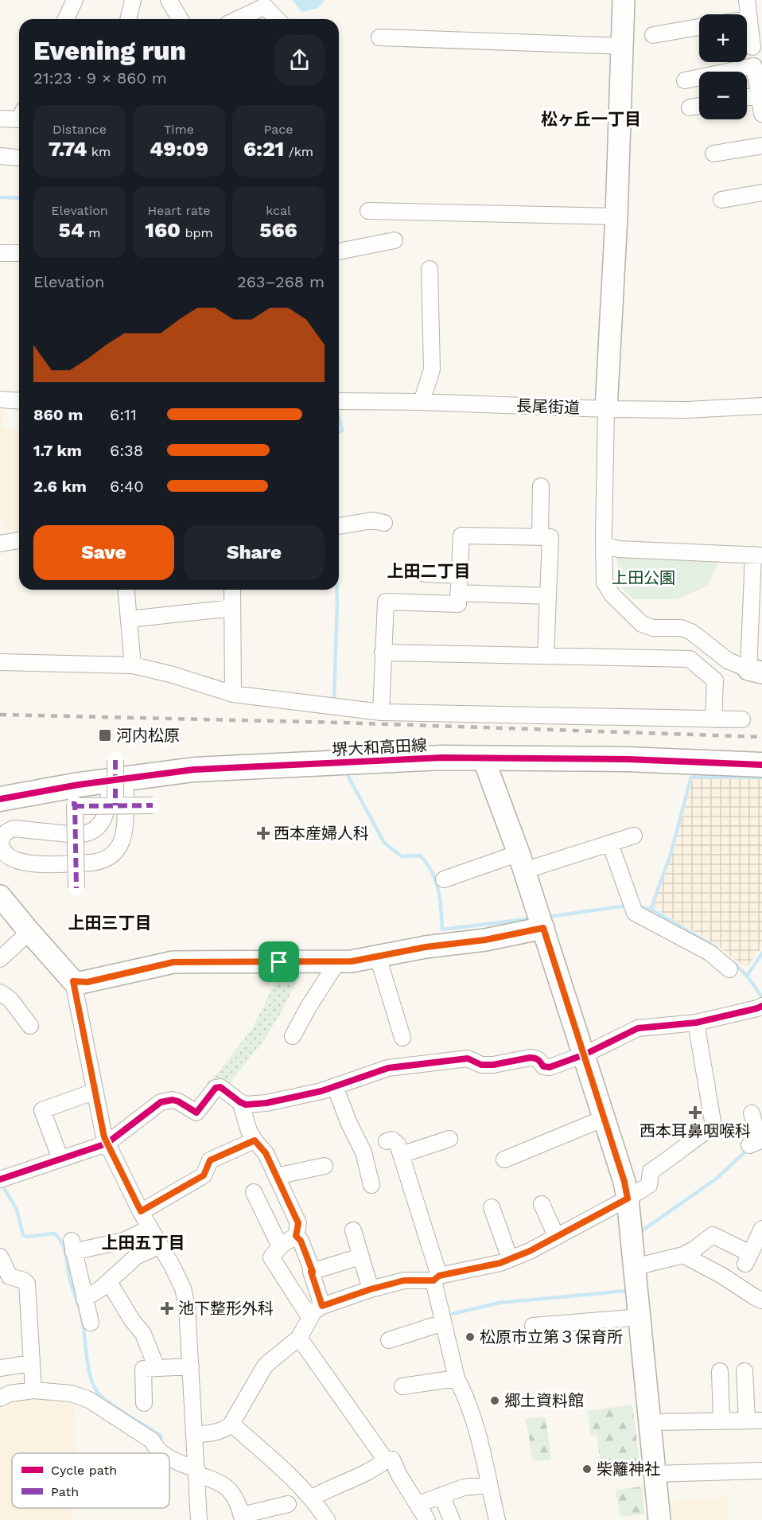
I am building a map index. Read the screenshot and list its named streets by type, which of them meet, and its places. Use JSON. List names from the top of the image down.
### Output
{
  "streets": {
    "main road": ["堺大和高田線"],
    "street": ["長尾街道"]
  },
  "districts": [
    "松ヶ丘一丁目",
    "上田二丁目",
    "上田三丁目",
    "上田五丁目"
  ],
  "parks": ["上田公園"],
  "places": {
    "transit": ["河内松原"],
    "health": ["西本産婦人科", "西本耳鼻咽喉科", "池下整形外科"],
    "other": ["松原市立第３保育所", "郷土資料館", "柴籬神社"]
  },
  "legend": ["Cycle path", "Path"],
  "page": {
    "map_buttons": ["+", "−"],
    "heading": ["Evening run", "21:23 · 9 × 860 m"],
    "stats": [
      ["Distance", "7.74 km"],
      ["Time", "49:09"],
      ["Pace", "6:21 /km"],
      ["Elevation", "54 m"],
      ["Heart rate", "160 bpm"],
      ["kcal", "566"]
    ],
    "chart": ["Elevation", "263–268 m"],
    "list": [
      {
        "name": "860 m",
        "note": "6:11"
      },
      {
        "name": "1.7 km",
        "note": "6:38"
      },
      {
        "name": "2.6 km",
        "note": "6:40"
      }
    ],
    "buttons": ["Save", "Share"]
  }
}
